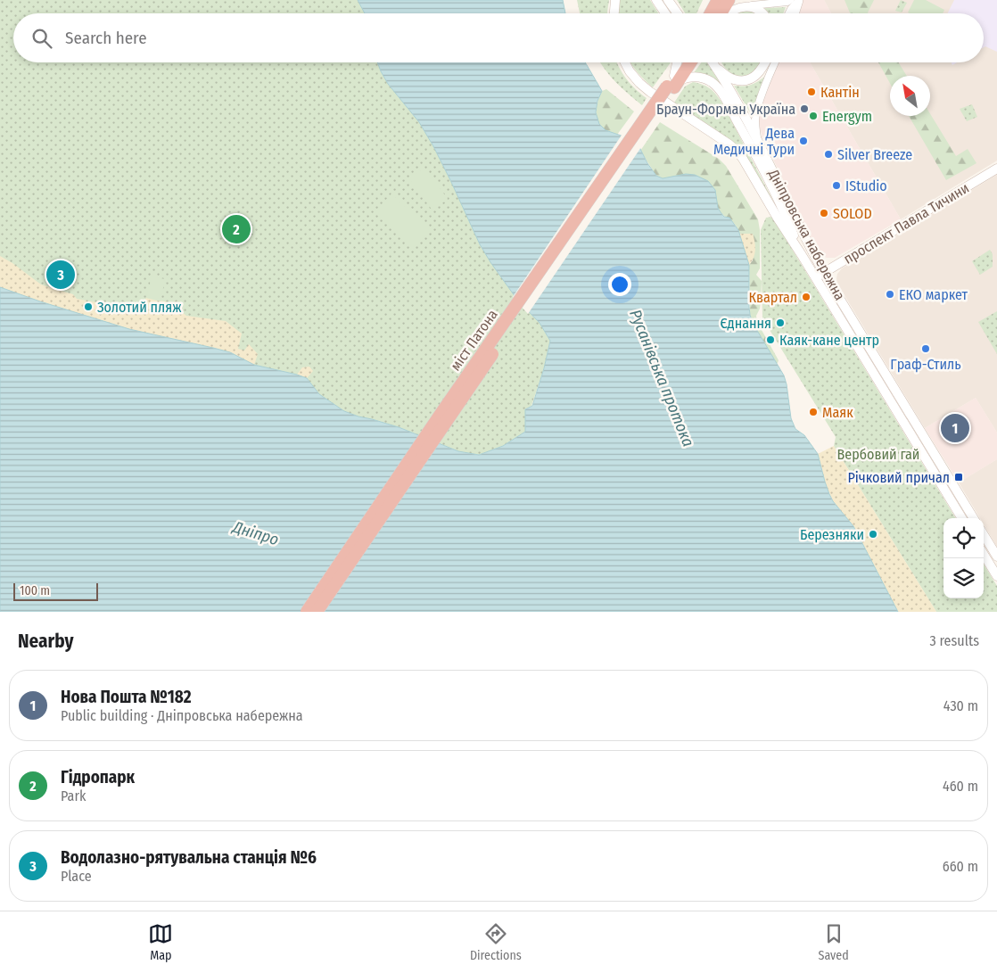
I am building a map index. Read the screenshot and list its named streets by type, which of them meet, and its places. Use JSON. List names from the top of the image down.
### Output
{
  "streets": {
    "highway": ["міст Патона"],
    "main road": ["проспект Павла Тичини", "Дніпровська набережна"]
  },
  "crossings": [
    ["проспект Павла Тичини", "Дніпровська набережна"],
    ["Дніпровська набережна", "міст Патона"]
  ],
  "water": ["Русанівська протока", "Дніпро"],
  "parks": ["Вербовий гай"],
  "places": {
    "other": [
      "Кантін",
      "Браун-Форман Україна",
      "Energym",
      "Дева Медичні Тури",
      "Silver Breeze",
      "IStudio",
      "SOLOD",
      "ЕКО маркет",
      "Квартал",
      "Золотий пляж",
      "Єднання",
      "Каяк-кане центр",
      "Граф-Стиль",
      "Маяк",
      "Березняки"
    ],
    "transit": ["Річковий причал"]
  },
  "scale_bar": "100 m",
  "north": "top left",
  "page": {
    "search": "Search here",
    "pins": ["2", "3", "1"],
    "scale": "100 m",
    "heading": ["Nearby", "3 results"],
    "list": [
      {
        "mark": "1",
        "name": "Нова Пошта №182",
        "note": "Public building · Дніпровська набережна",
        "value": "430 m"
      },
      {
        "mark": "2",
        "name": "Гідропарк",
        "note": "Park",
        "value": "460 m"
      },
      {
        "mark": "3",
        "name": "Водолазно-рятувальна станція №6",
        "note": "Place",
        "value": "660 m"
      }
    ],
    "nav": ["Map", "Directions", "Saved"]
  }
}
